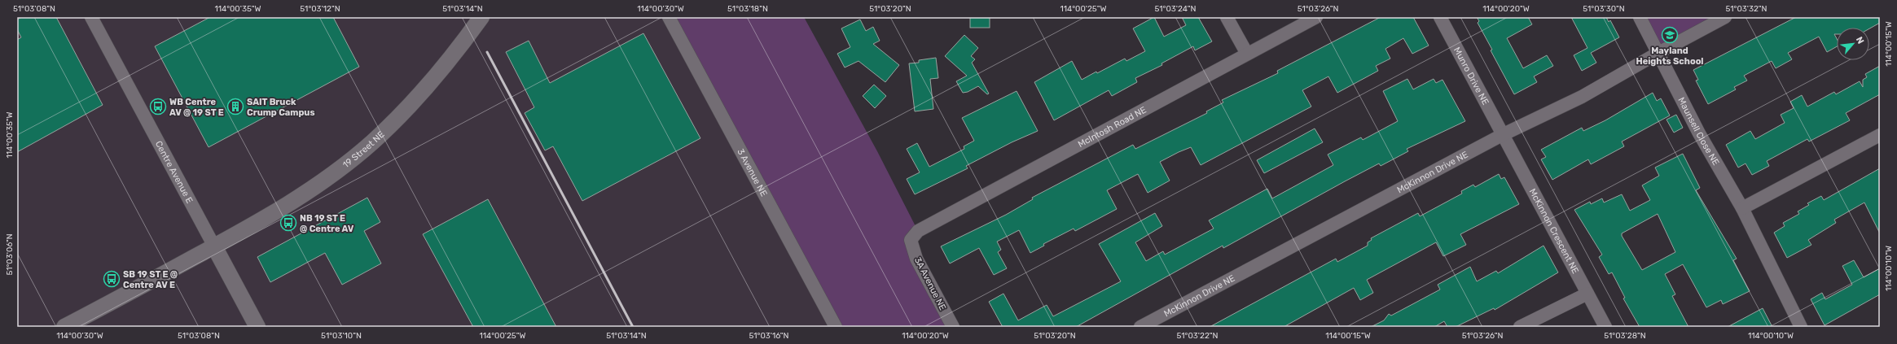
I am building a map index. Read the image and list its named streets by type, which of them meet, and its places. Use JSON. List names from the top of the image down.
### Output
{
  "streets": {
    "street": [
      "Munro Drive NE",
      "McIntosh Road NE",
      "Maunsell Close NE",
      "19 Street NE",
      "3 Avenue NE",
      "McKinnon Drive NE",
      "Centre Avenue E",
      "McKinnon Crescent NE",
      "3A Avenue NE"
    ]
  },
  "crossings": [
    ["Munro Drive NE", "McKinnon Drive NE"],
    ["Munro Drive NE", "McKinnon Crescent NE"],
    ["McIntosh Road NE", "3A Avenue NE"],
    ["Maunsell Close NE", "McKinnon Drive NE"],
    ["19 Street NE", "Centre Avenue E"],
    ["McKinnon Drive NE", "McKinnon Crescent NE"]
  ],
  "places": {
    "school or university": ["Mayland Heights School"],
    "bus stop": ["WB Centre AV @ 19 ST E", "NB 19 ST E @ Centre AV", "SB 19 ST E @ Centre AV E"],
    "building": ["SAIT Bruck Crump Campus"]
  },
  "north": "top right",
  "coordinates": [
    "51°03'08\"N",
    "114°00'35\"W",
    "51°03'12\"N",
    "51°03'14\"N",
    "114°00'30\"W",
    "51°03'18\"N",
    "51°03'20\"N",
    "114°00'25\"W",
    "51°03'24\"N",
    "51°03'26\"N",
    "114°00'20\"W",
    "51°03'30\"N",
    "51°03'32\"N",
    "114°00'15\"W",
    "51°03'06\"N",
    "114°00'10\"W",
    "51°03'10\"N",
    "51°03'16\"N",
    "51°03'22\"N",
    "51°03'28\"N"
  ]
}
